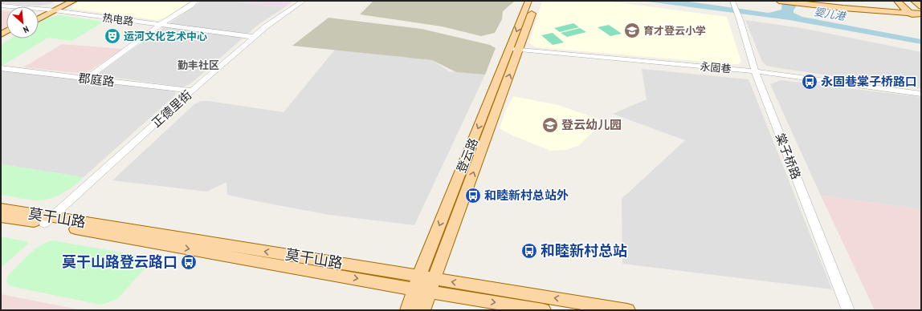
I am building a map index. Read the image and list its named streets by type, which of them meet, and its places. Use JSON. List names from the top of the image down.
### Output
{
  "streets": {
    "main road": ["登云路", "莫干山路"],
    "street": [
      "热电路",
      "永固巷",
      "郡庭路",
      "正德里街",
      "棠子桥路"
    ]
  },
  "crossings": [
    ["热电路", "正德里街"],
    ["永固巷", "登云路"],
    ["永固巷", "棠子桥路"],
    ["郡庭路", "正德里街"],
    ["正德里街", "莫干山路"],
    ["登云路", "莫干山路"]
  ],
  "districts": ["勤丰社区"],
  "water": ["婴儿港"],
  "places": {
    "school or university": ["育才登云小学", "登云幼儿园"],
    "theatre": ["运河文化艺术中心"],
    "bus stop": [
      "永固巷棠子桥路口",
      "和睦新村总站外",
      "和睦新村总站",
      "莫干山路登云路口"
    ]
  },
  "north": "bottom right"
}
